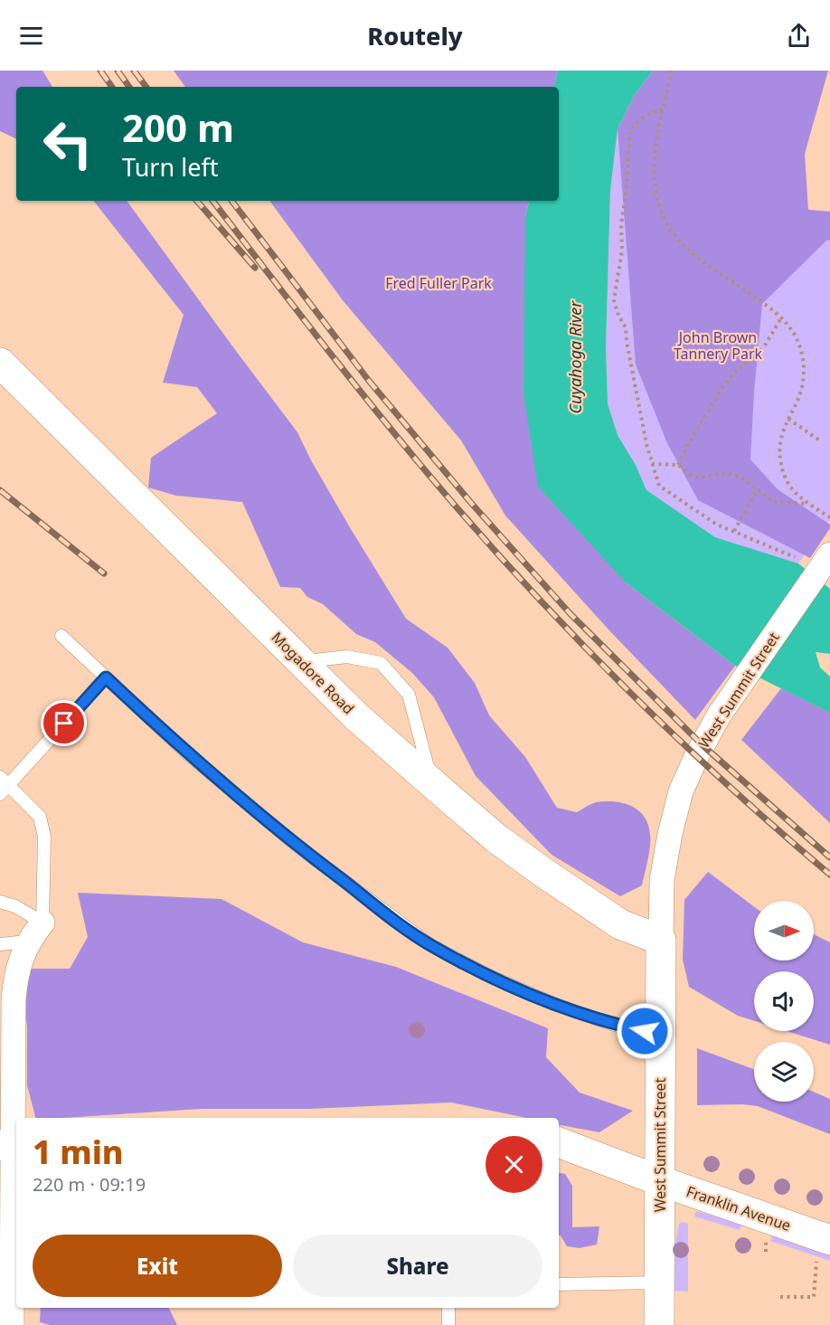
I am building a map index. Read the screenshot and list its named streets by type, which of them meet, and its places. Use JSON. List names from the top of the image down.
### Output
{
  "streets": {
    "street": ["Mogadore Road", "West Summit Street", "Franklin Avenue"]
  },
  "crossings": [
    ["Mogadore Road", "West Summit Street"],
    ["West Summit Street", "Franklin Avenue"]
  ],
  "water": ["Cuyahoga River"],
  "parks": ["Fred Fuller Park", "John Brown Tannery Park"],
  "north": "right",
  "page": {
    "header": "Routely",
    "turn": ["200 m", "Turn left"],
    "heading": ["1 min", "220 m · 09:19"],
    "buttons": ["Exit", "Share"]
  }
}
